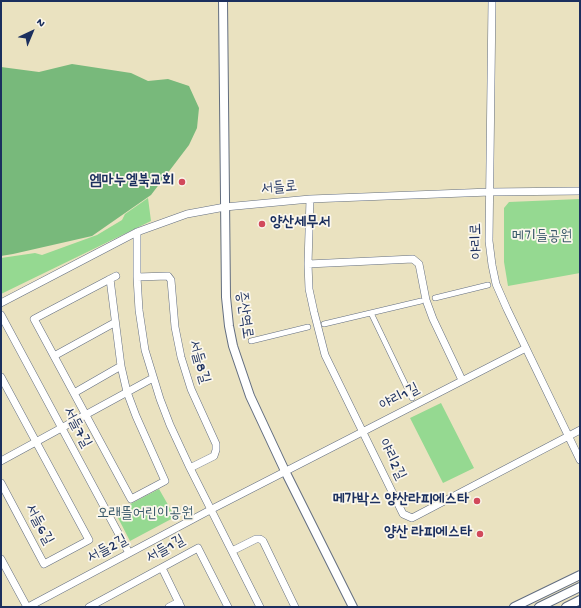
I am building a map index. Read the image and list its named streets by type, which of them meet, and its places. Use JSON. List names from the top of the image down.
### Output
{
  "streets": {
    "street": [
      "서들로",
      "야리로",
      "증산역로",
      "서들8길",
      "야리1길",
      "서들7길",
      "야리2길",
      "서들6길",
      "서들2길",
      "서들1길"
    ]
  },
  "crossings": [
    ["서들로", "야리로"],
    ["서들로", "증산역로"],
    ["서들로", "야리2길"],
    ["야리로", "야리1길"],
    ["야리로", "야리2길"],
    ["증산역로", "야리1길"],
    ["증산역로", "서들2길"],
    ["야리1길", "야리2길"],
    ["야리1길", "서들2길"],
    ["서들7길", "서들2길"]
  ],
  "parks": ["메기들공원", "오래뜰어린이공원"],
  "places": [
    "엠마누엘북교회",
    "양산세무서",
    "메가박스 양산라피에스타",
    "양산 라피에스타"
  ],
  "north": "top right"
}
